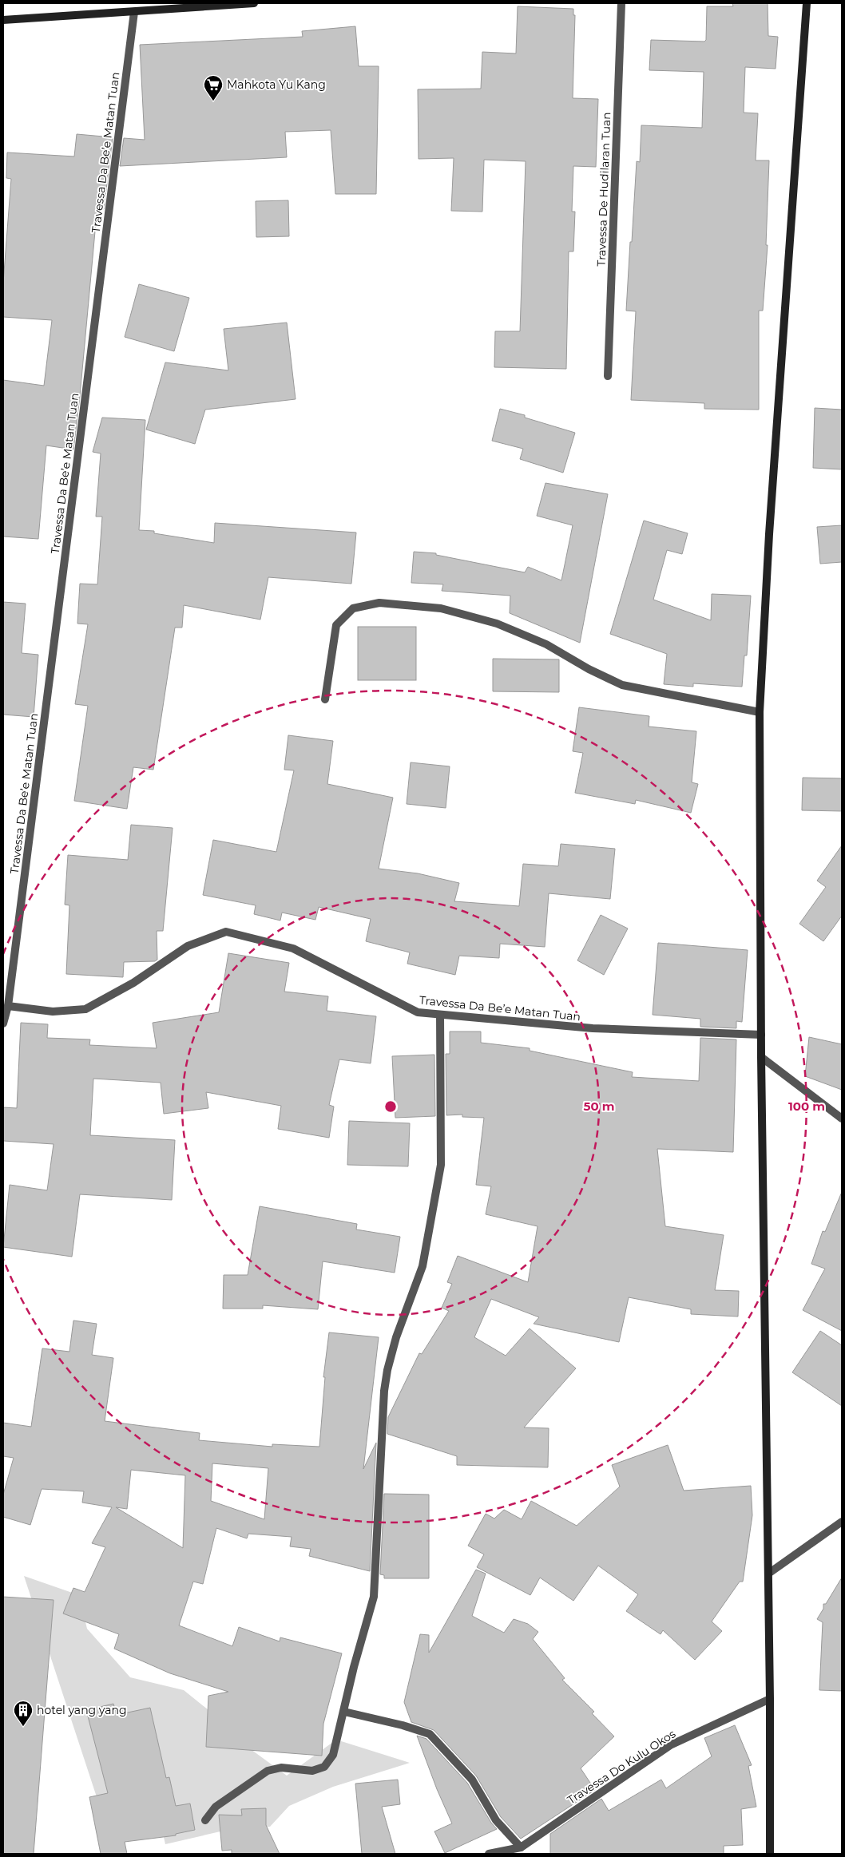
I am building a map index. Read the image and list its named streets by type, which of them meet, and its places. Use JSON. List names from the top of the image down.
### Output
{
  "streets": {
    "street": ["Travessa Da Be’e Matan Tuan", "Travessa De Hudilaran Tuan", "Travessa Do Kulu Okos"]
  },
  "places": {
    "supermarket": ["Mahkota Yu Kang"],
    "building": ["hotel yang yang"]
  },
  "rings": ["50 m", "100 m"]
}
